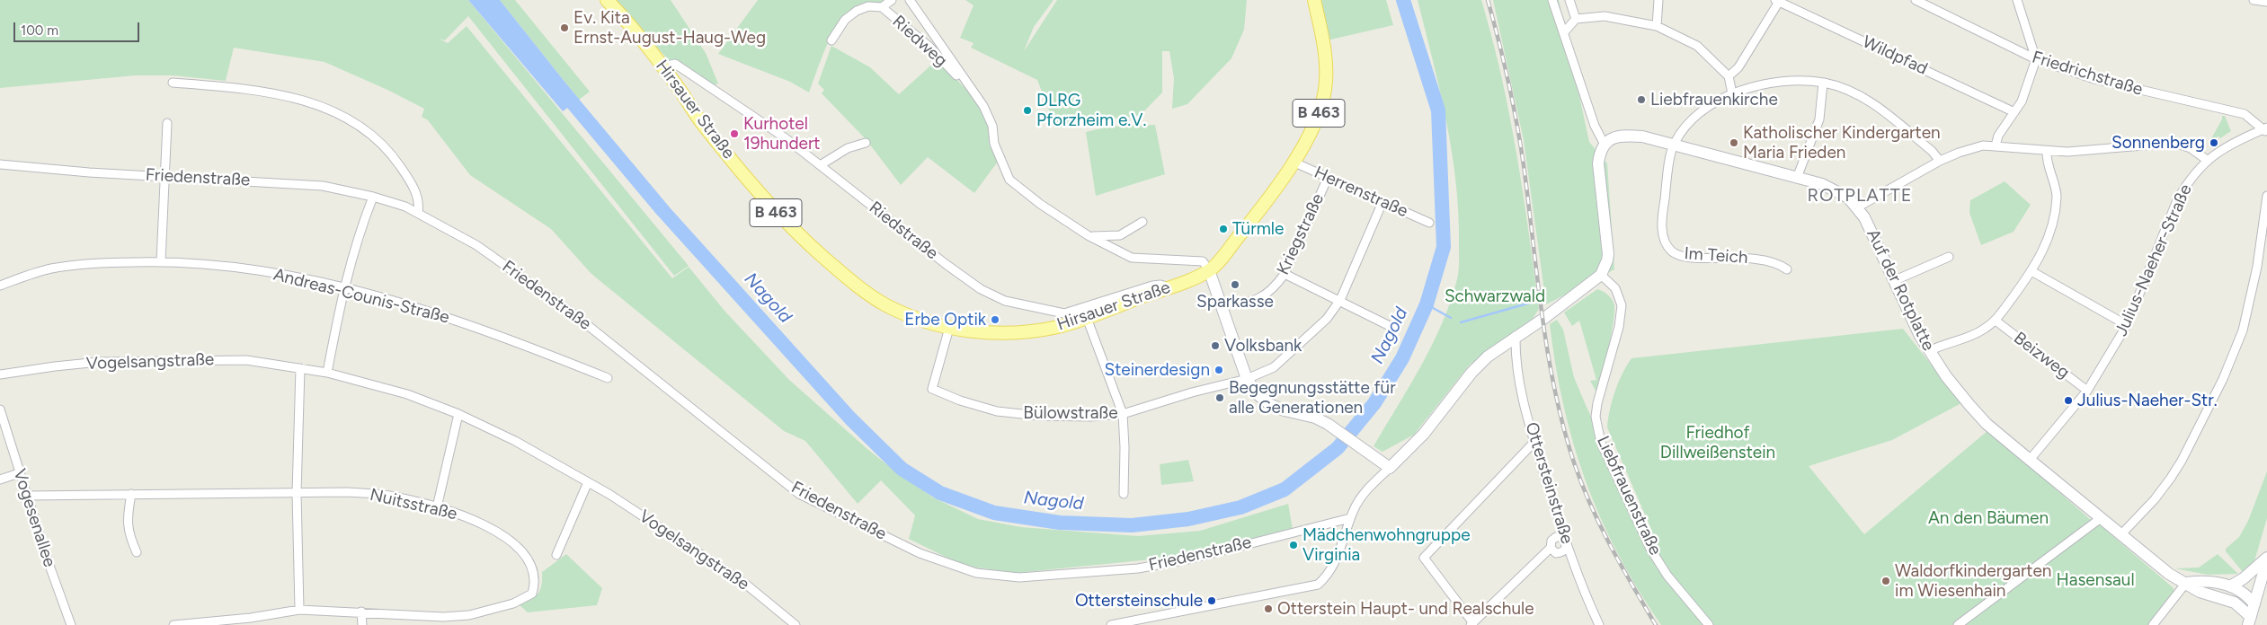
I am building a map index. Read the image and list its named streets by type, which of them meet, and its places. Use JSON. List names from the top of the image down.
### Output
{
  "streets": {
    "main road": ["Hirsauer Straße", "B 463"],
    "street": [
      "Riedweg",
      "Wildpfad",
      "Friedrichstraße",
      "Friedenstraße",
      "Herrenstraße",
      "Riedstraße",
      "Kriegstraße",
      "Im Teich",
      "Julius-Naeher-Straße",
      "Auf der Rotplatte",
      "Andreas-Counis-Straße",
      "Beizweg",
      "Vogelsangstraße",
      "Bülowstraße",
      "Ottersteinstraße",
      "Liebfrauenstraße",
      "Nuitsstraße",
      "Vogesenallee"
    ]
  },
  "crossings": [
    ["Friedrichstraße", "Julius-Naeher-Straße"],
    ["Hirsauer Straße", "Herrenstraße"],
    ["Hirsauer Straße", "Riedstraße"],
    ["Hirsauer Straße", "Bülowstraße"],
    ["Herrenstraße", "Kriegstraße"],
    ["Herrenstraße", "Bülowstraße"],
    ["Im Teich", "Auf der Rotplatte"],
    ["Julius-Naeher-Straße", "Auf der Rotplatte"],
    ["Julius-Naeher-Straße", "Beizweg"],
    ["Nuitsstraße", "Vogesenallee"]
  ],
  "districts": ["ROTPLATTE"],
  "water": ["Nagold"],
  "parks": [
    "Schwarzwald",
    "Friedhof Dillweißenstein",
    "An den Bäumen",
    "Hasensaul"
  ],
  "places": [
    "Ev. Kita Ernst-August-Haug-Weg",
    "Liebfrauenkirche",
    "DLRG Pforzheim e.V.",
    "Kurhotel 19hundert",
    "Katholischer Kindergarten Maria Frieden",
    "Sonnenberg",
    "Türmle",
    "Sparkasse",
    "Erbe Optik",
    "Volksbank",
    "Steinerdesign",
    "Begegnungsstätte für alle Generationen",
    "Julius-Naeher-Str.",
    "Mädchenwohngruppe Virginia",
    "Waldorfkindergarten im Wiesenhain",
    "Ottersteinschule",
    "Otterstein Haupt- und Realschule"
  ],
  "scale_bar": "100 m"
}
